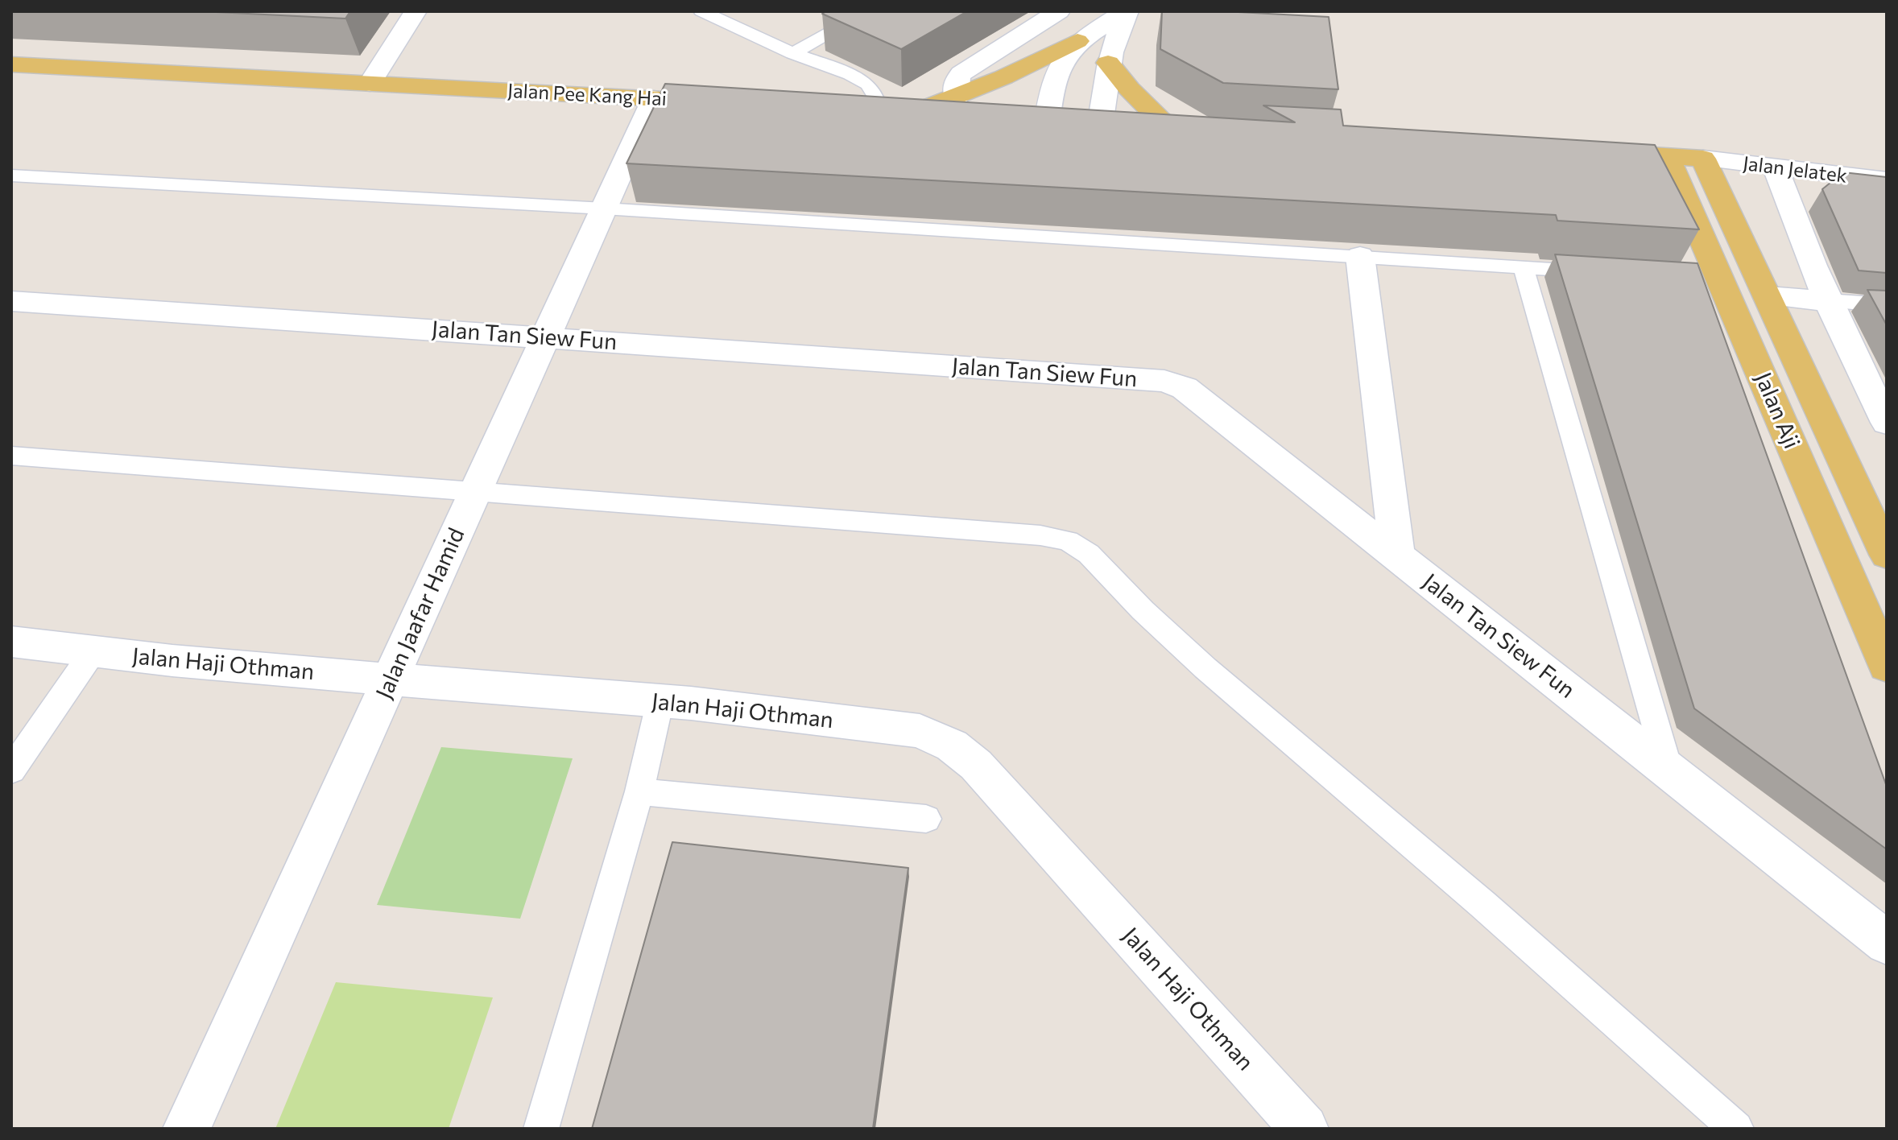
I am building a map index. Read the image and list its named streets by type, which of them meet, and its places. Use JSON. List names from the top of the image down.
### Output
{
  "streets": {
    "main road": ["Jalan Pee Kang Hai", "Jalan Aji"],
    "street": [
      "Jalan Jelatek",
      "Jalan Tan Siew Fun",
      "Jalan Jaafar Hamid",
      "Jalan Haji Othman"
    ]
  },
  "crossings": [
    ["Jalan Pee Kang Hai", "Jalan Jaafar Hamid"],
    ["Jalan Jelatek", "Jalan Aji"],
    ["Jalan Tan Siew Fun", "Jalan Jaafar Hamid"],
    ["Jalan Jaafar Hamid", "Jalan Haji Othman"]
  ]
}
